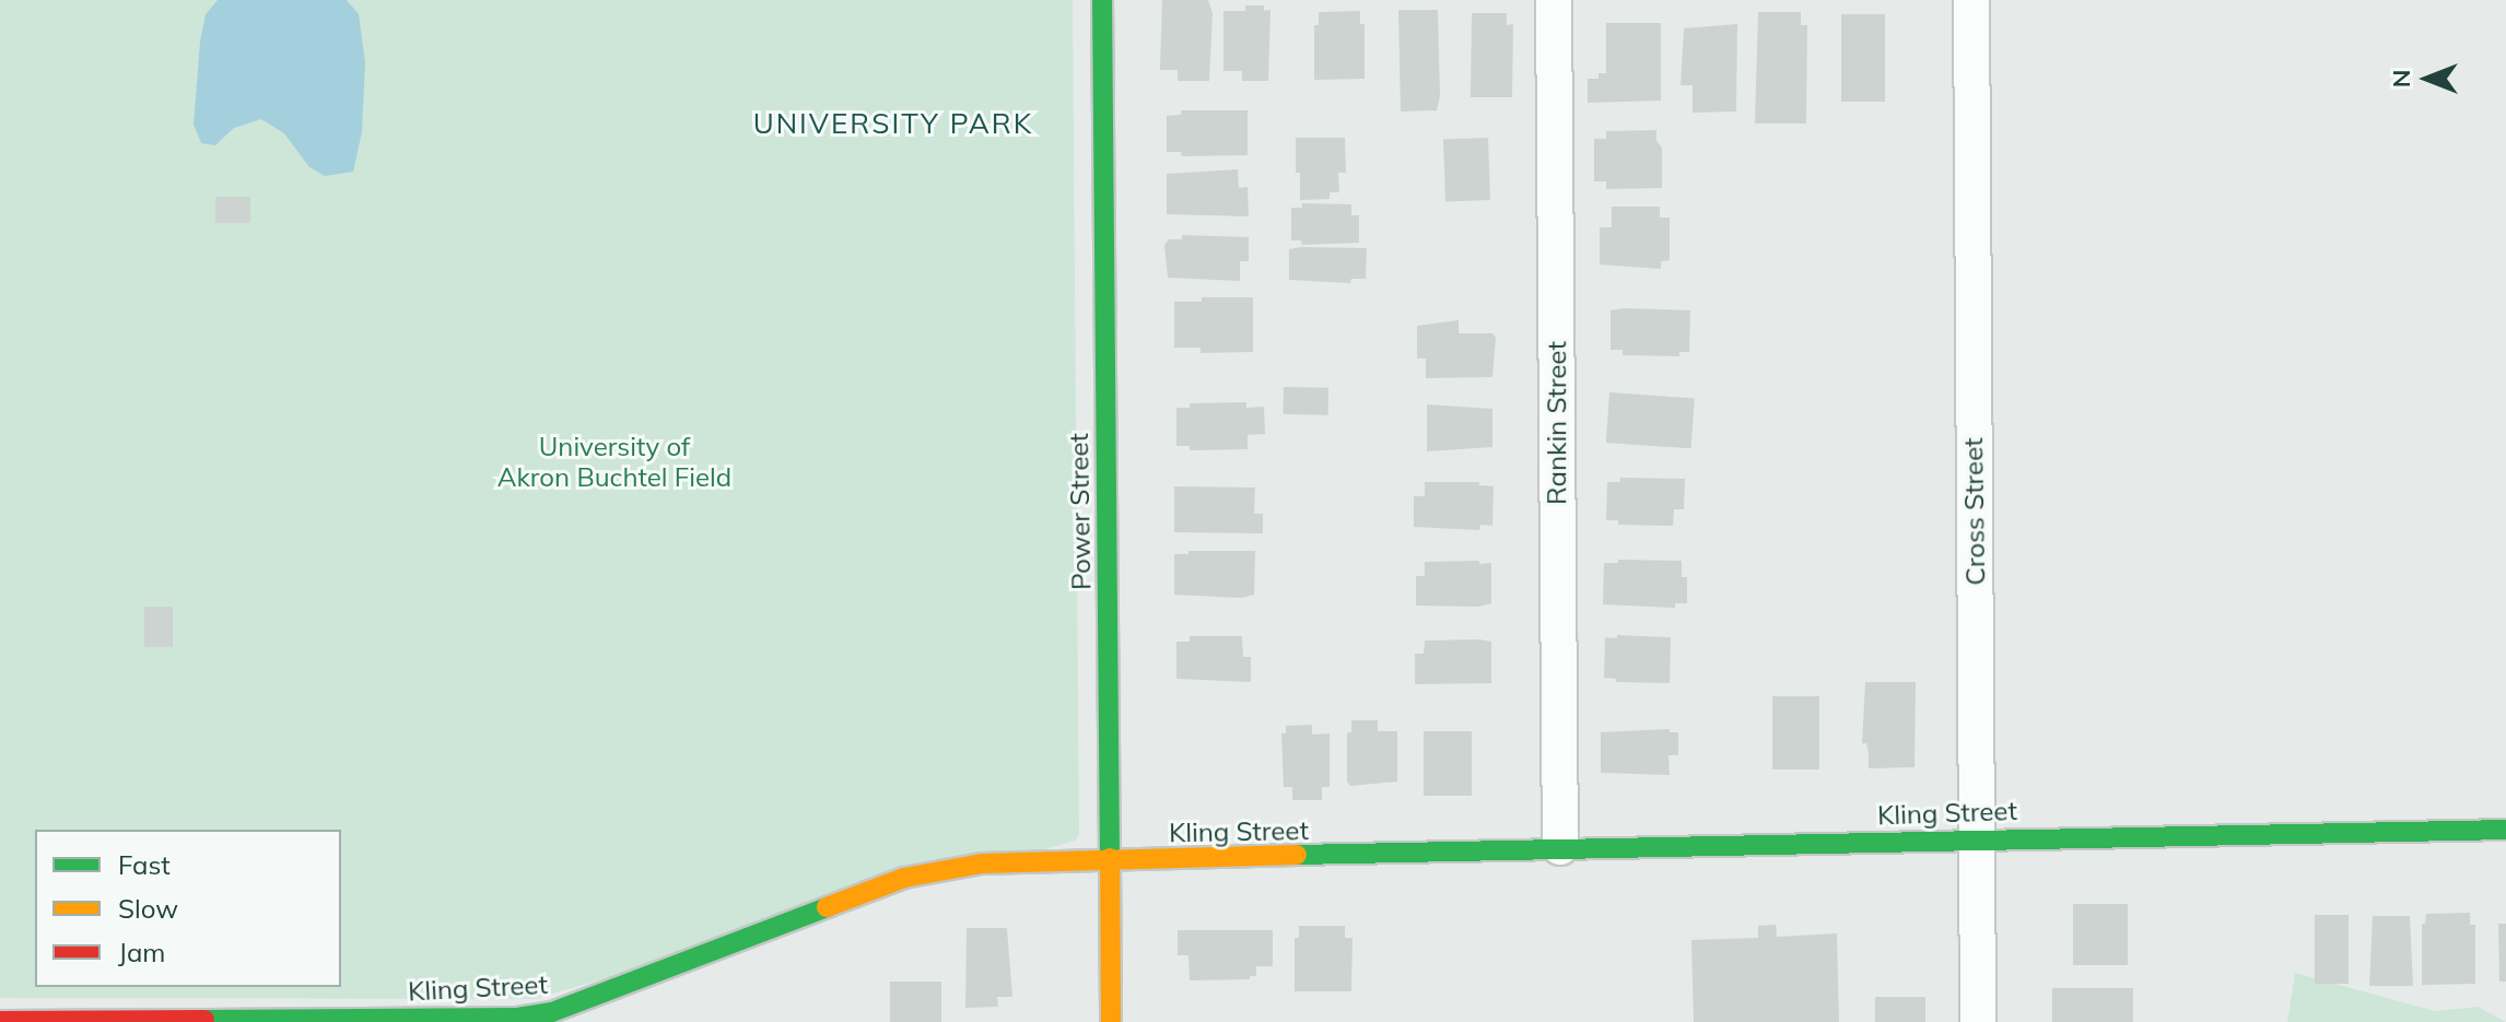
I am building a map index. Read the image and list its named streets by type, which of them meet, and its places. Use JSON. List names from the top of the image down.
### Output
{
  "streets": {
    "street": [
      "Rankin Street",
      "Power Street",
      "Cross Street",
      "Kling Street"
    ]
  },
  "crossings": [
    ["Rankin Street", "Kling Street"],
    ["Power Street", "Kling Street"],
    ["Cross Street", "Kling Street"]
  ],
  "districts": ["UNIVERSITY PARK"],
  "parks": ["University of Akron Buchtel Field"],
  "legend": ["Fast", "Slow", "Jam"],
  "north": "left"
}
